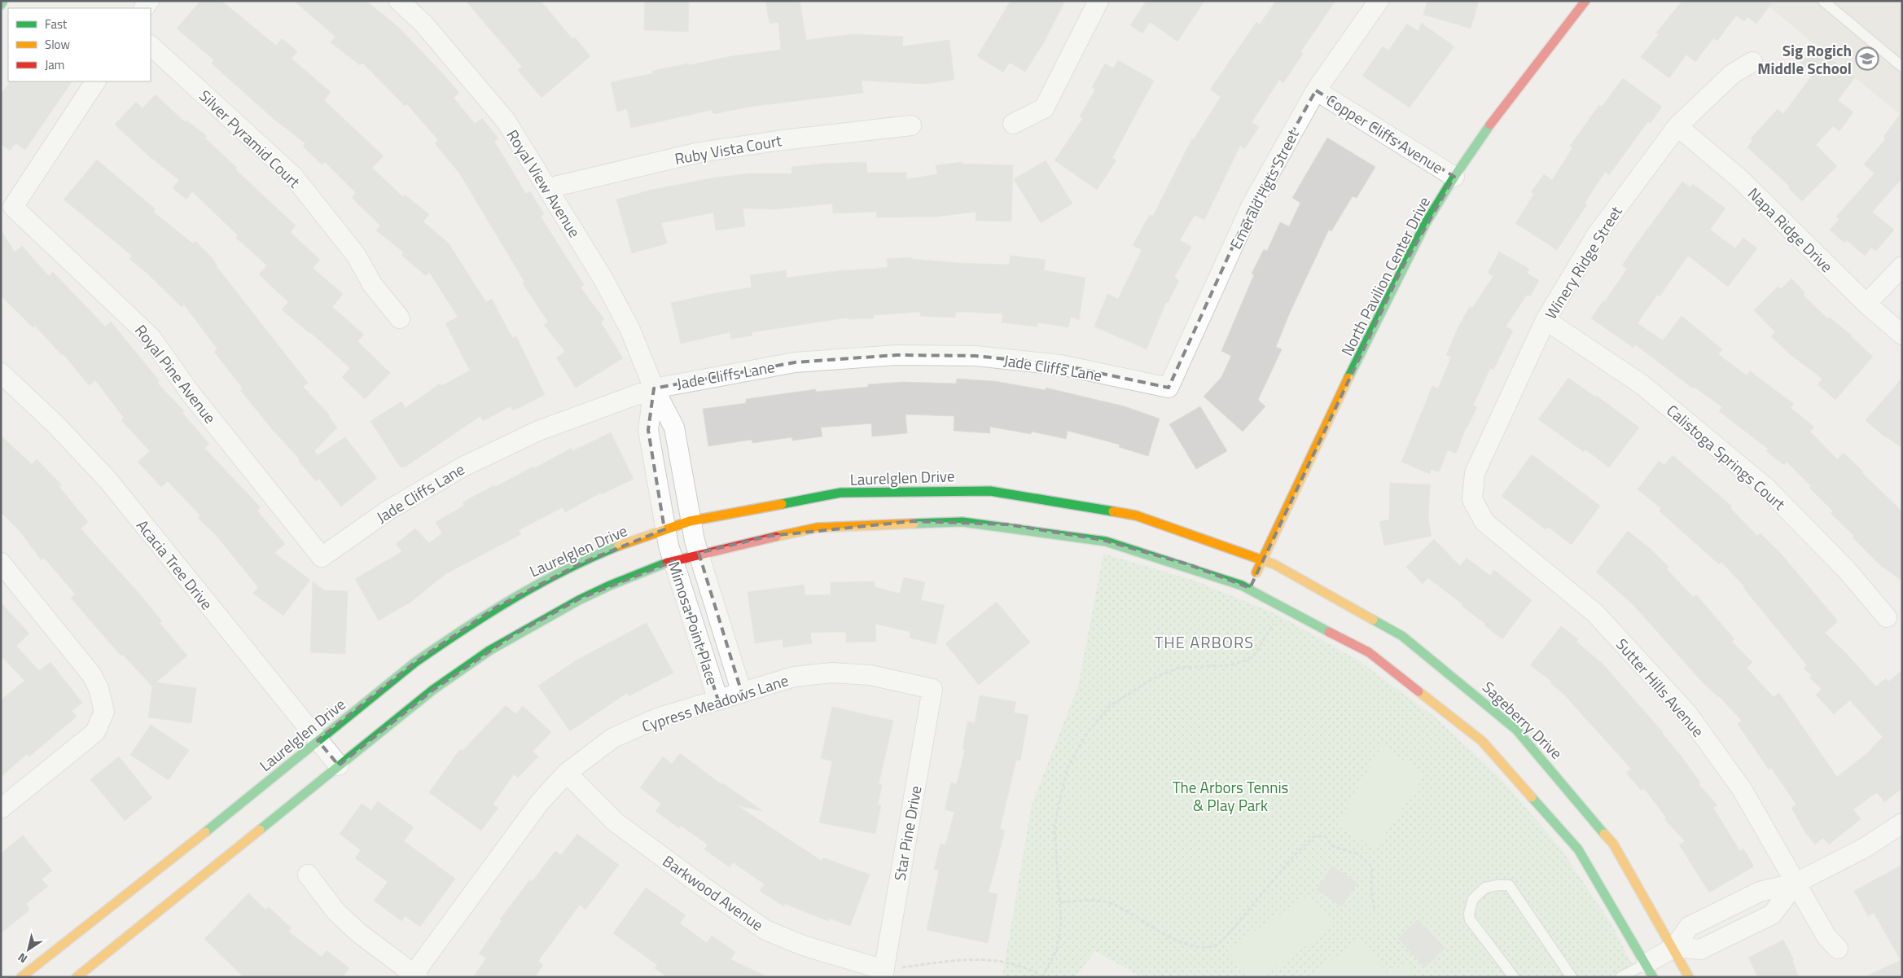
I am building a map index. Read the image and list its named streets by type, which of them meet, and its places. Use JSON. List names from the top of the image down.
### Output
{
  "streets": {
    "street": [
      "Copper Cliffs Avenue",
      "Silver Pyramid Court",
      "Ruby Vista Court",
      "Royal View Avenue",
      "Emerald Hgts Street",
      "Napa Ridge Drive",
      "Winery Ridge Street",
      "North Pavilion Center Drive",
      "Jade Cliffs Lane",
      "Royal Pine Avenue",
      "Calistoga Springs Court",
      "Laurelglen Drive",
      "Acacia Tree Drive",
      "Mimosa Point Place",
      "Sutter Hills Avenue",
      "Cypress Meadows Lane",
      "Sageberry Drive",
      "Star Pine Drive",
      "Barkwood Avenue"
    ]
  },
  "crossings": [
    ["Copper Cliffs Avenue", "Emerald Hgts Street"],
    ["Copper Cliffs Avenue", "North Pavilion Center Drive"],
    ["Ruby Vista Court", "Royal View Avenue"],
    ["Royal View Avenue", "Jade Cliffs Lane"],
    ["Royal View Avenue", "Laurelglen Drive"],
    ["Royal View Avenue", "Mimosa Point Place"],
    ["Emerald Hgts Street", "Jade Cliffs Lane"],
    ["Napa Ridge Drive", "Winery Ridge Street"],
    ["Winery Ridge Street", "Calistoga Springs Court"],
    ["Winery Ridge Street", "Sutter Hills Avenue"],
    ["North Pavilion Center Drive", "Laurelglen Drive"],
    ["North Pavilion Center Drive", "Sageberry Drive"],
    ["Jade Cliffs Lane", "Royal Pine Avenue"],
    ["Laurelglen Drive", "Acacia Tree Drive"],
    ["Laurelglen Drive", "Mimosa Point Place"],
    ["Laurelglen Drive", "Sageberry Drive"],
    ["Mimosa Point Place", "Cypress Meadows Lane"],
    ["Cypress Meadows Lane", "Star Pine Drive"],
    ["Cypress Meadows Lane", "Barkwood Avenue"],
    ["Star Pine Drive", "Barkwood Avenue"]
  ],
  "districts": ["THE ARBORS"],
  "parks": ["The Arbors Tennis & Play Park"],
  "places": {
    "school or university": ["Sig Rogich Middle School"]
  },
  "legend": ["Fast", "Slow", "Jam"],
  "north": "bottom left"
}
